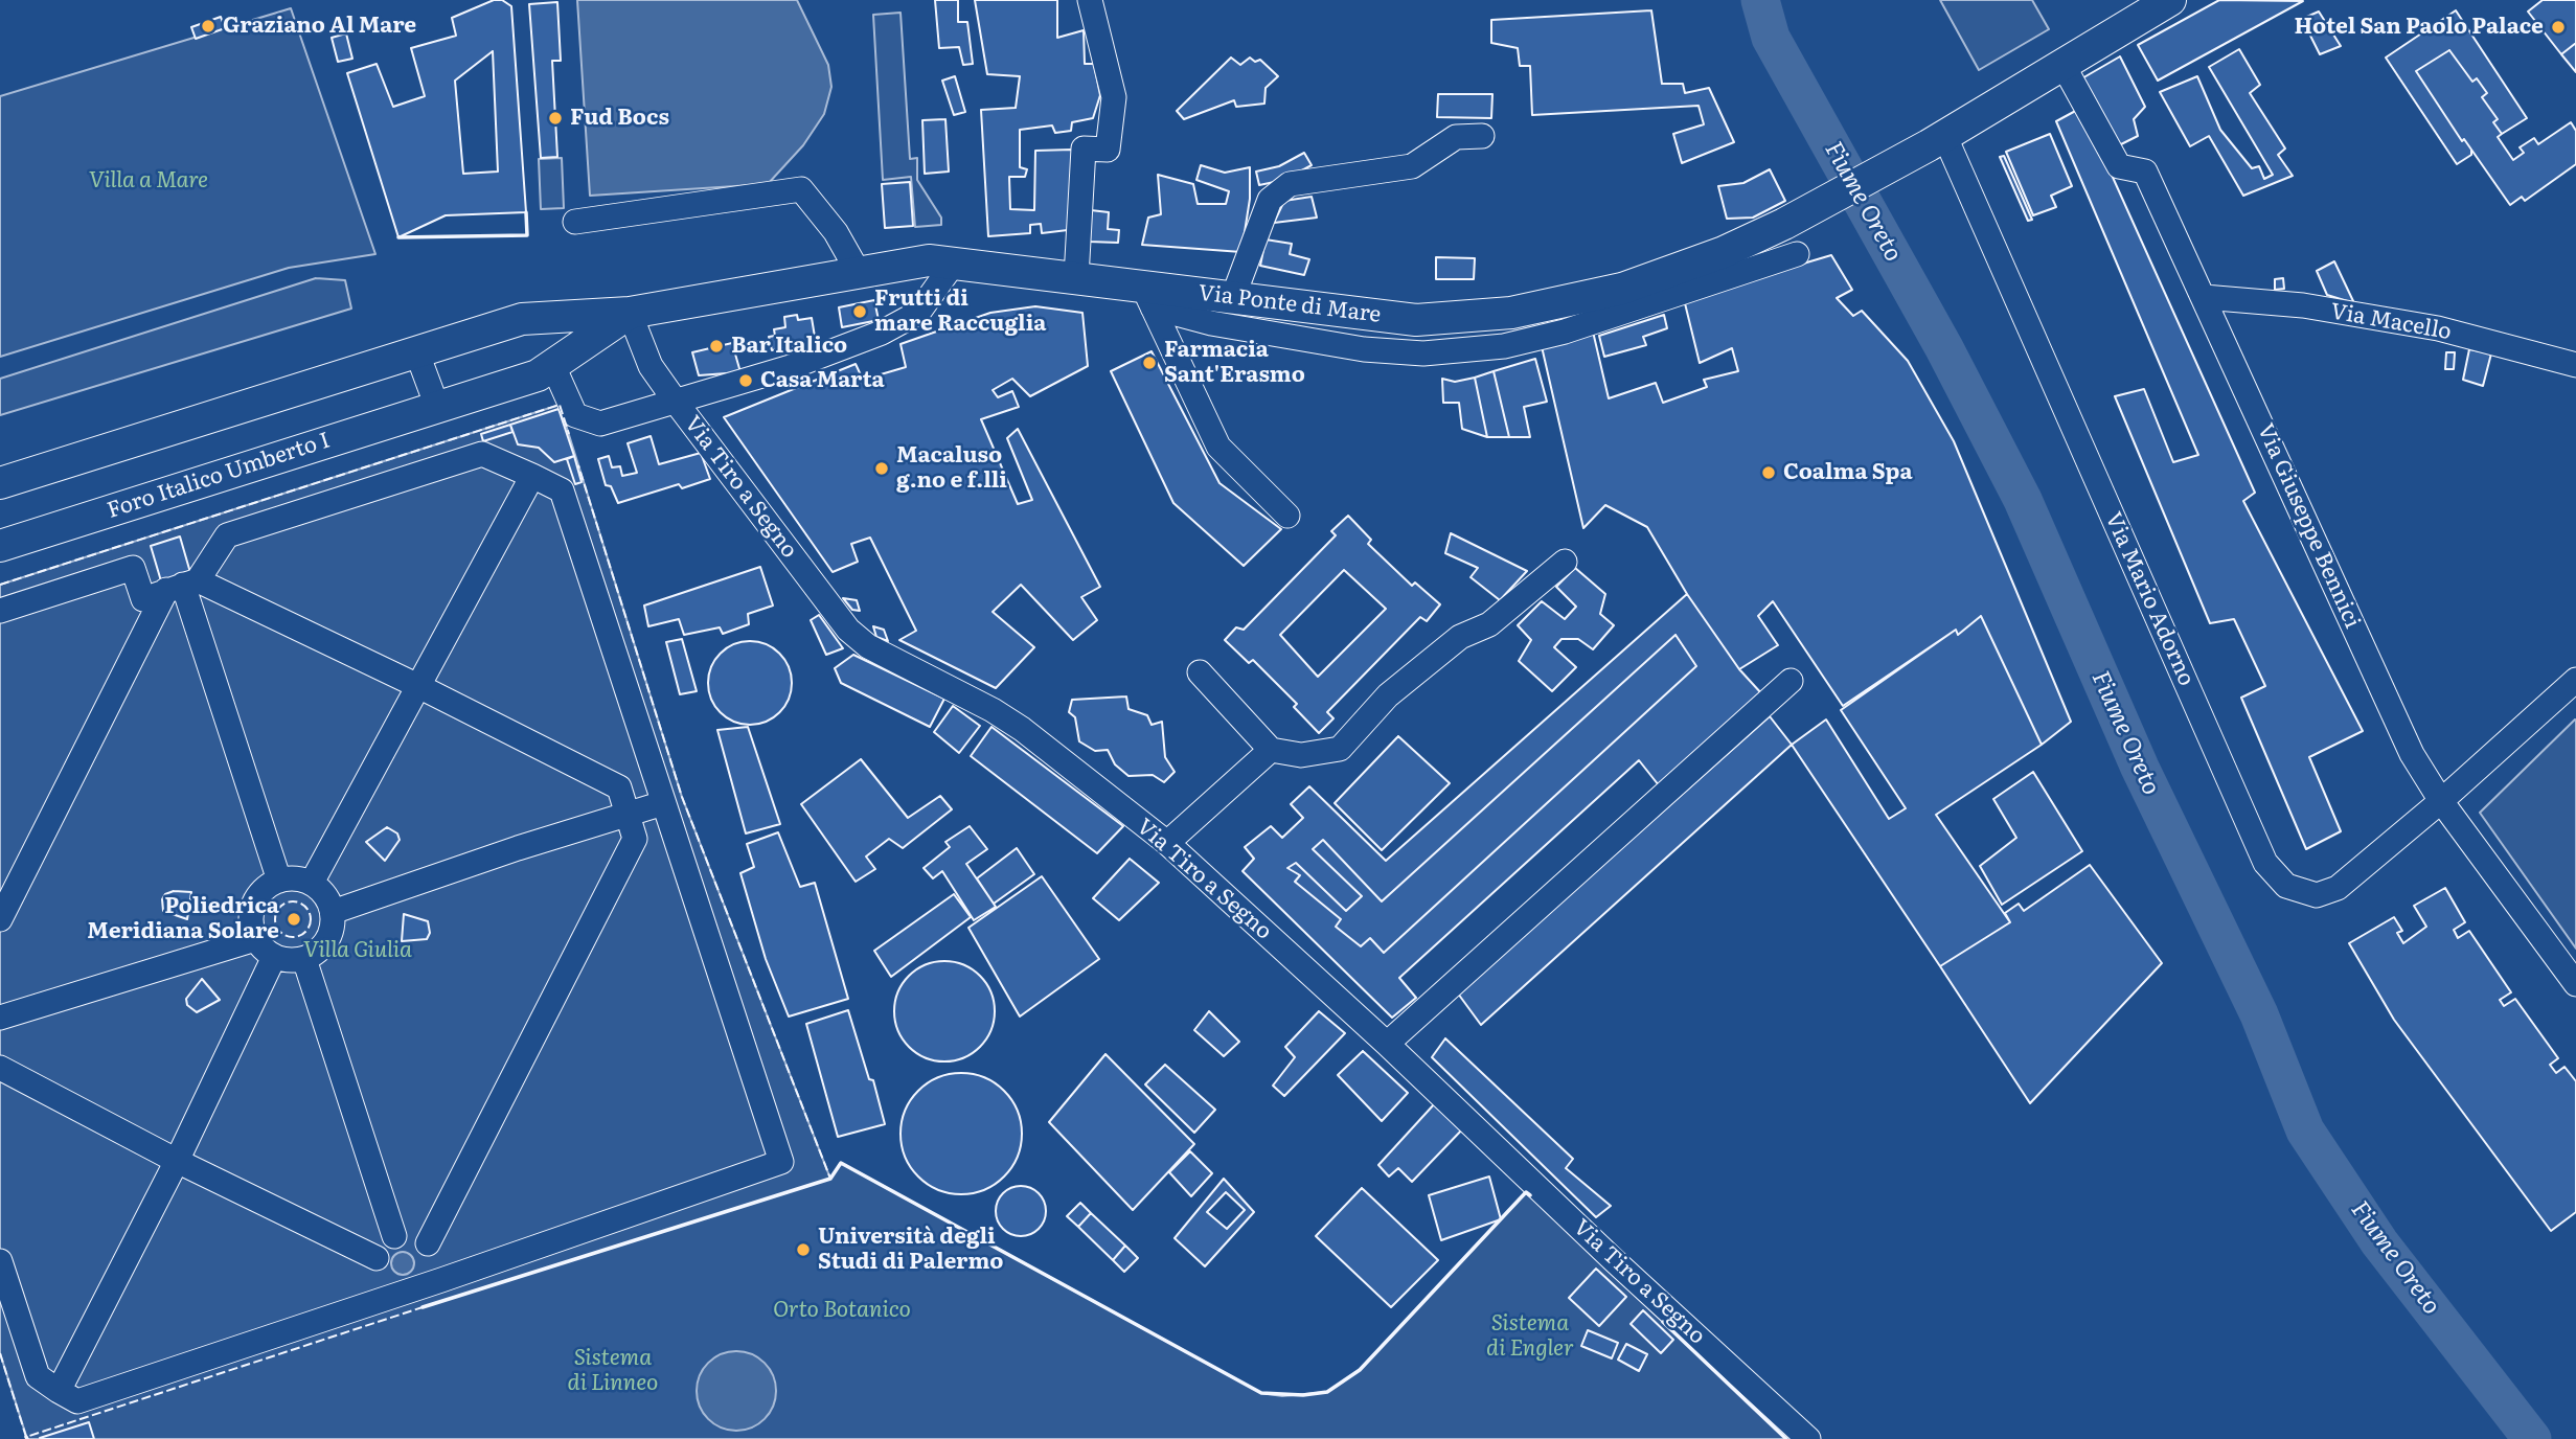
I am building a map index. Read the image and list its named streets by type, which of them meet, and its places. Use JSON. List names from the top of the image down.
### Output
{
  "streets": {
    "main road": ["Via Ponte di Mare", "Foro Italico Umberto I"],
    "street": [
      "Via Macello",
      "Via Tiro a Segno",
      "Via Giuseppe Bennici",
      "Via Mario Adorno"
    ]
  },
  "crossings": [
    ["Via Ponte di Mare", "Foro Italico Umberto I"],
    ["Via Ponte di Mare", "Via Tiro a Segno"],
    ["Via Ponte di Mare", "Via Giuseppe Bennici"],
    ["Via Ponte di Mare", "Via Mario Adorno"],
    ["Via Macello", "Via Giuseppe Bennici"],
    ["Foro Italico Umberto I", "Via Tiro a Segno"],
    ["Via Giuseppe Bennici", "Via Mario Adorno"]
  ],
  "water": ["Fiume Oreto"],
  "parks": [
    "Villa a Mare",
    "Villa Giulia",
    "Orto Botanico",
    "Sistema di Engler",
    "Sistema di Linneo"
  ],
  "places": [
    "Graziano Al Mare",
    "Hotel San Paolo Palace",
    "Fud Bocs",
    "Frutti di mare Raccuglia",
    "Bar Italico",
    "Farmacia Sant'Erasmo",
    "Casa Marta",
    "Macaluso g.no e f.lli",
    "Coalma Spa",
    "Poliedrica Meridiana Solare",
    "Università degli Studi di Palermo"
  ]
}
